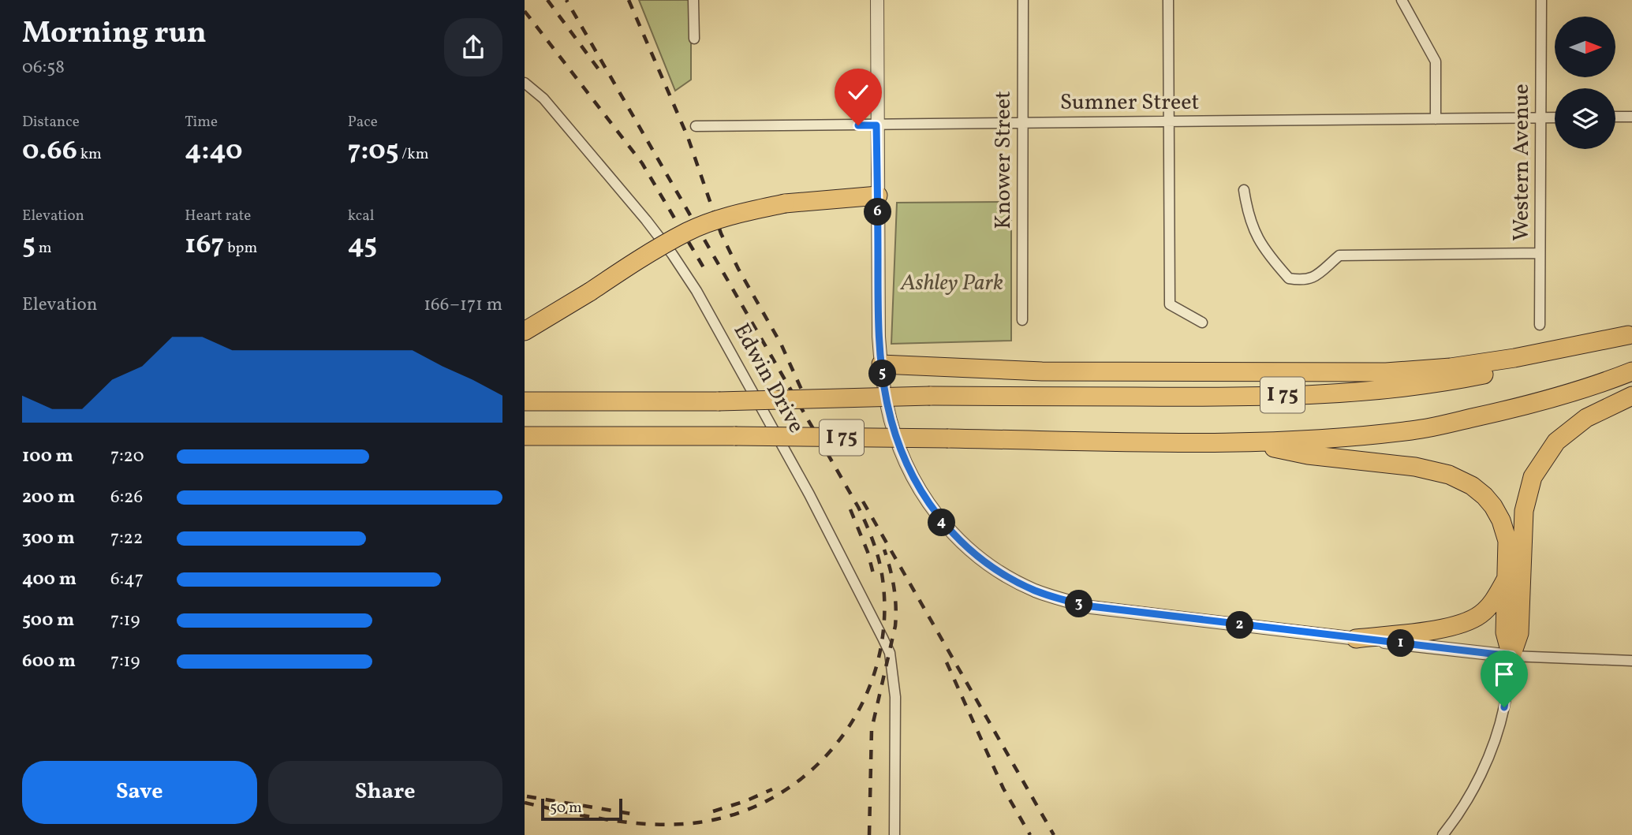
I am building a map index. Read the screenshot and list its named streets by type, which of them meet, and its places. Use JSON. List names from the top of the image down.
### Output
{
  "streets": {
    "highway": ["I 75"],
    "street": [
      "Sumner Street",
      "Knower Street",
      "Western Avenue",
      "Edwin Drive"
    ]
  },
  "crossings": [
    ["Sumner Street", "Knower Street"],
    ["Sumner Street", "Western Avenue"]
  ],
  "parks": ["Ashley Park"],
  "scale_bar": "50 m",
  "north": "right",
  "page": {
    "heading": ["Morning run", "06:58"],
    "stats": [
      ["Distance", "0.66 km"],
      ["Time", "4:40"],
      ["Pace", "7:05 /km"],
      ["Elevation", "5 m"],
      ["Heart rate", "167 bpm"],
      ["kcal", "45"]
    ],
    "pins": [
      "6",
      "5",
      "4",
      "3",
      "2",
      "1"
    ],
    "chart": ["Elevation", "166–171 m"],
    "list": [
      {
        "name": "100 m",
        "note": "7:20"
      },
      {
        "name": "200 m",
        "note": "6:26"
      },
      {
        "name": "300 m",
        "note": "7:22"
      },
      {
        "name": "400 m",
        "note": "6:47"
      },
      {
        "name": "500 m",
        "note": "7:19"
      },
      {
        "name": "600 m",
        "note": "7:19"
      }
    ],
    "buttons": ["Save", "Share"],
    "scale": "50 m"
  }
}
